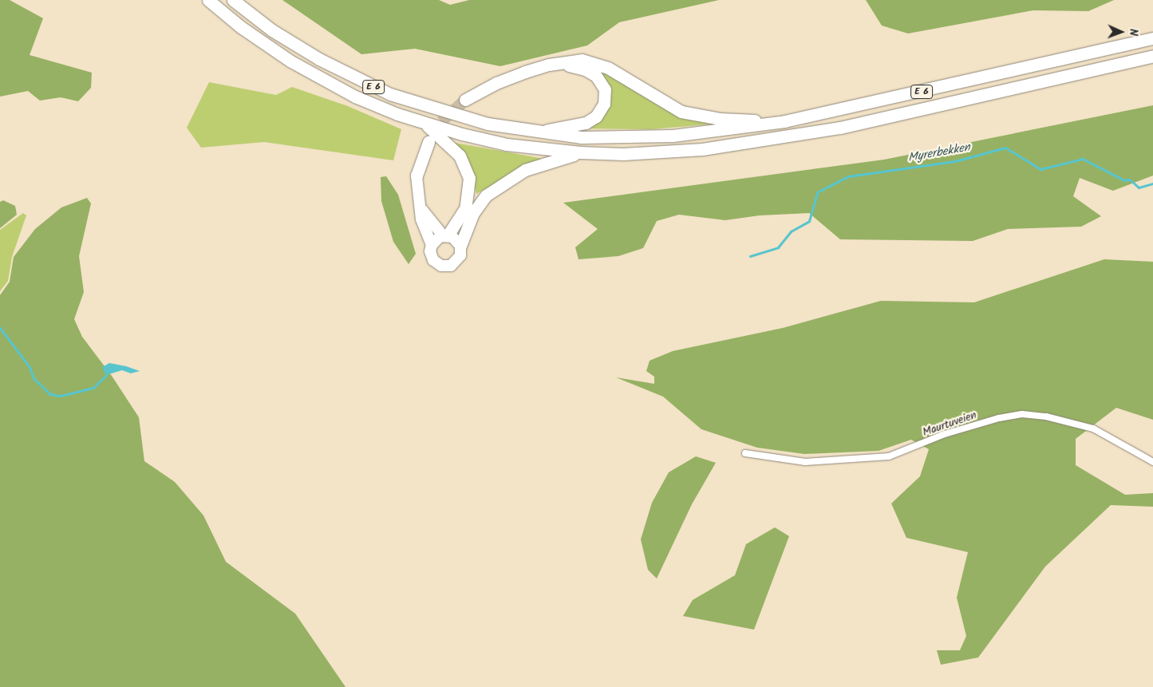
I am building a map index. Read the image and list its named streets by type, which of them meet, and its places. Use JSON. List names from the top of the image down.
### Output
{
  "streets": {
    "highway": ["E 6"],
    "street": ["Maurtuveien"]
  },
  "water": ["Myrerbekken"],
  "north": "right"
}
